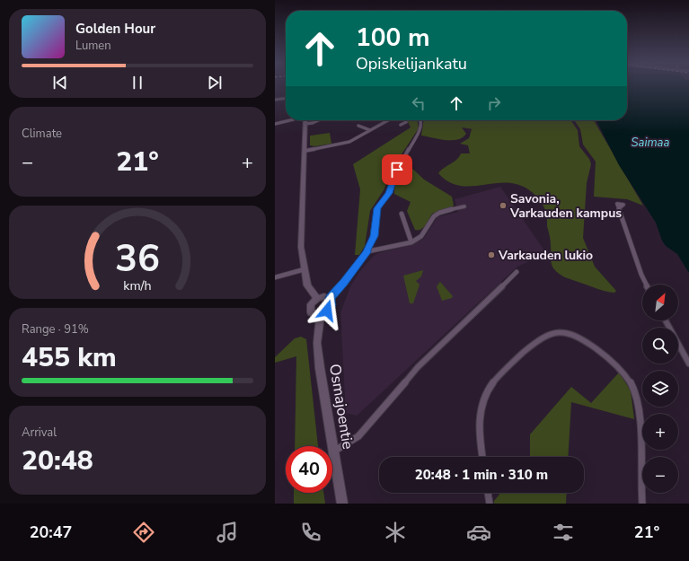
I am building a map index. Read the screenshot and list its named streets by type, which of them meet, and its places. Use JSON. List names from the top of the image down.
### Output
{
  "streets": {
    "street": ["Osmajoentie"]
  },
  "water": ["Saimaa"],
  "places": ["Savonia, Varkauden kampus", "Varkauden lukio"],
  "north": "top right",
  "page": {
    "turn": ["100 m", "Opiskelijankatu"],
    "song": ["Golden Hour", "Lumen"],
    "tile": [
      "Climate",
      ["Range · 91%", "455 km"],
      ["Arrival", "20:48"]
    ],
    "heat": ["−", "21°", "+"],
    "map_buttons": ["+", "−"],
    "limit": "40",
    "trip": "20:48 · 1 min · 310 m",
    "tabs": ["20:47", "21°"],
    "gauge": ["36", "km/h"]
  }
}
